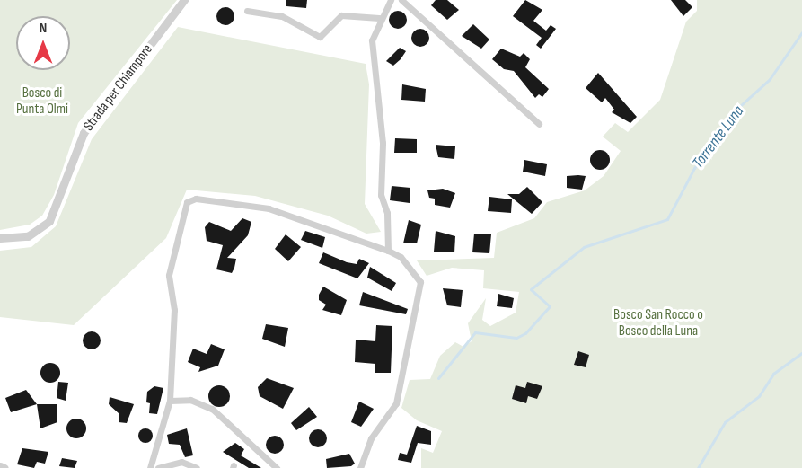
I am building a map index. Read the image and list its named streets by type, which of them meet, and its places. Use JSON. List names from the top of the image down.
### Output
{
  "streets": {
    "street": ["Strada per Chiampore"]
  },
  "water": ["Torrente Luna"],
  "parks": ["Bosco di Punta Olmi", "Bosco San Rocco o Bosco della Luna"],
  "north": "top"
}
